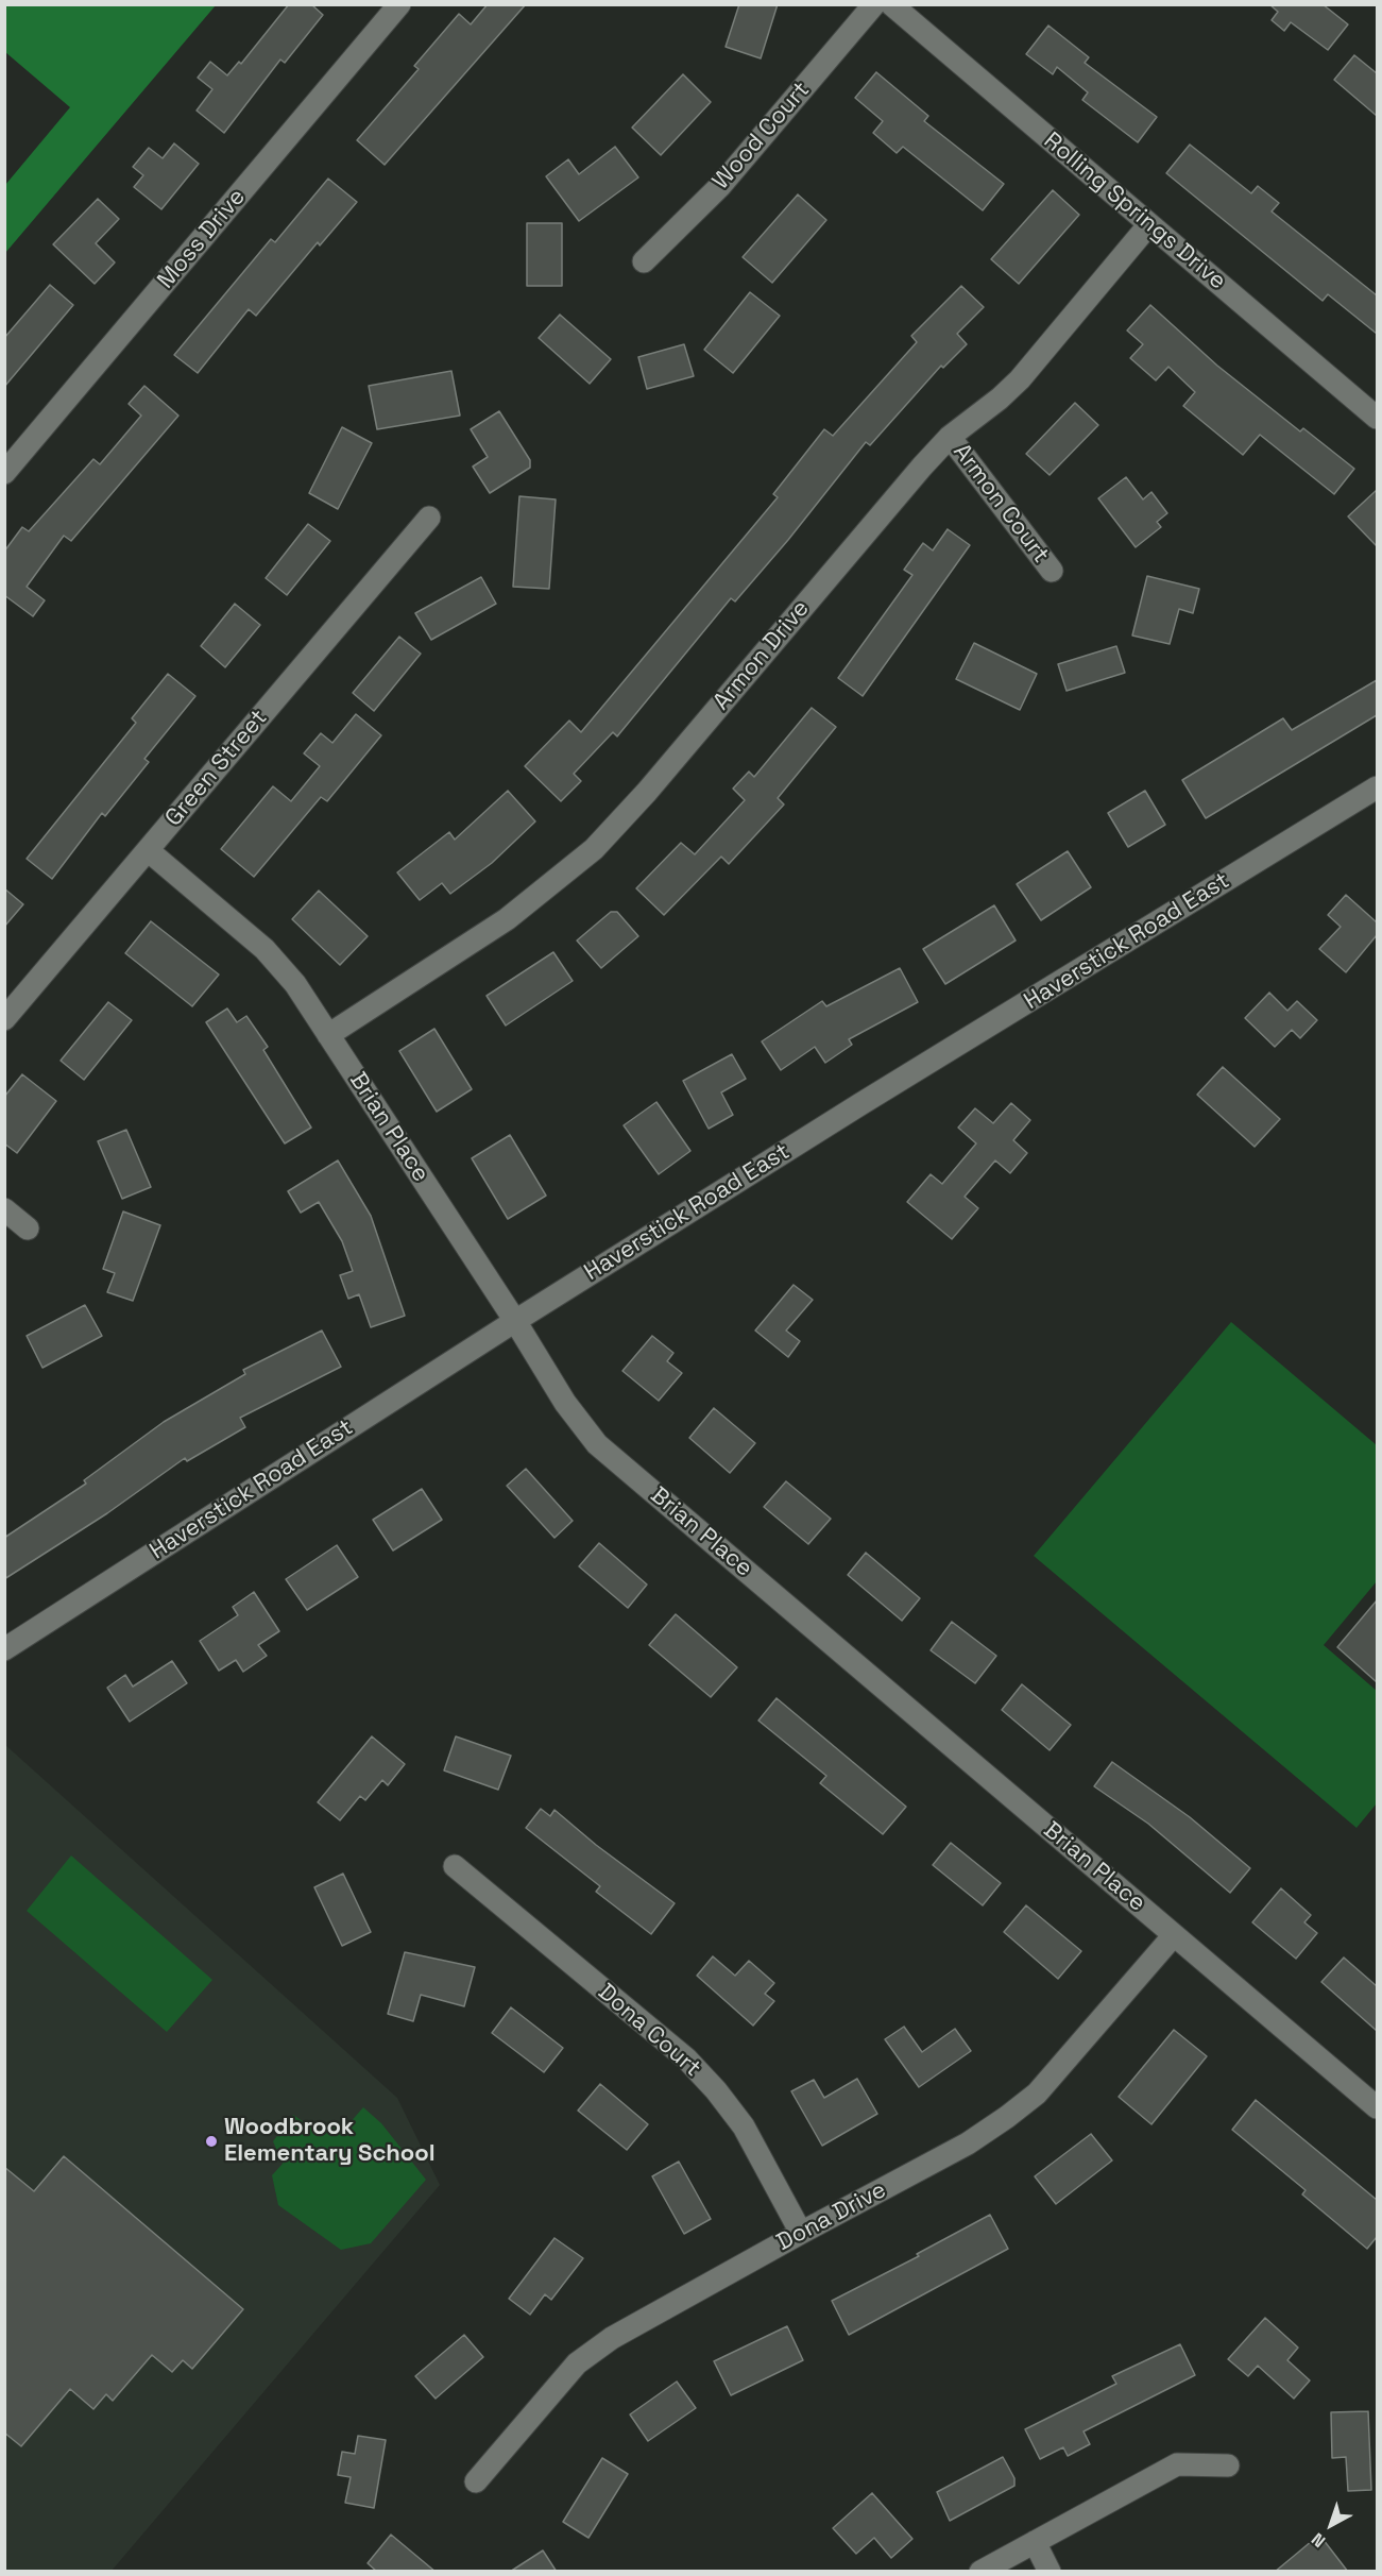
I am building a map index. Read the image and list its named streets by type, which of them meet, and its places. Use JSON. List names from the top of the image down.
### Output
{
  "streets": {
    "street": [
      "Wood Court",
      "Rolling Springs Drive",
      "Moss Drive",
      "Armon Court",
      "Armon Drive",
      "Green Street",
      "Haverstick Road East",
      "Brian Place",
      "Dona Court",
      "Dona Drive"
    ]
  },
  "crossings": [
    ["Rolling Springs Drive", "Armon Drive"],
    ["Armon Court", "Armon Drive"],
    ["Armon Drive", "Brian Place"],
    ["Green Street", "Brian Place"],
    ["Haverstick Road East", "Brian Place"],
    ["Brian Place", "Dona Drive"],
    ["Dona Court", "Dona Drive"]
  ],
  "places": ["Woodbrook Elementary School"],
  "north": "bottom left"
}
